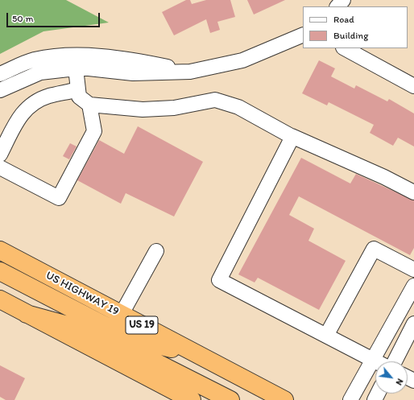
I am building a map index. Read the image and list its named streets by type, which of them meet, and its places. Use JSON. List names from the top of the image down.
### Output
{
  "streets": {
    "highway": ["US HIGHWAY 19", "US 19"]
  },
  "legend": ["Road", "Building"],
  "scale_bar": "50 m",
  "north": "bottom right"
}
